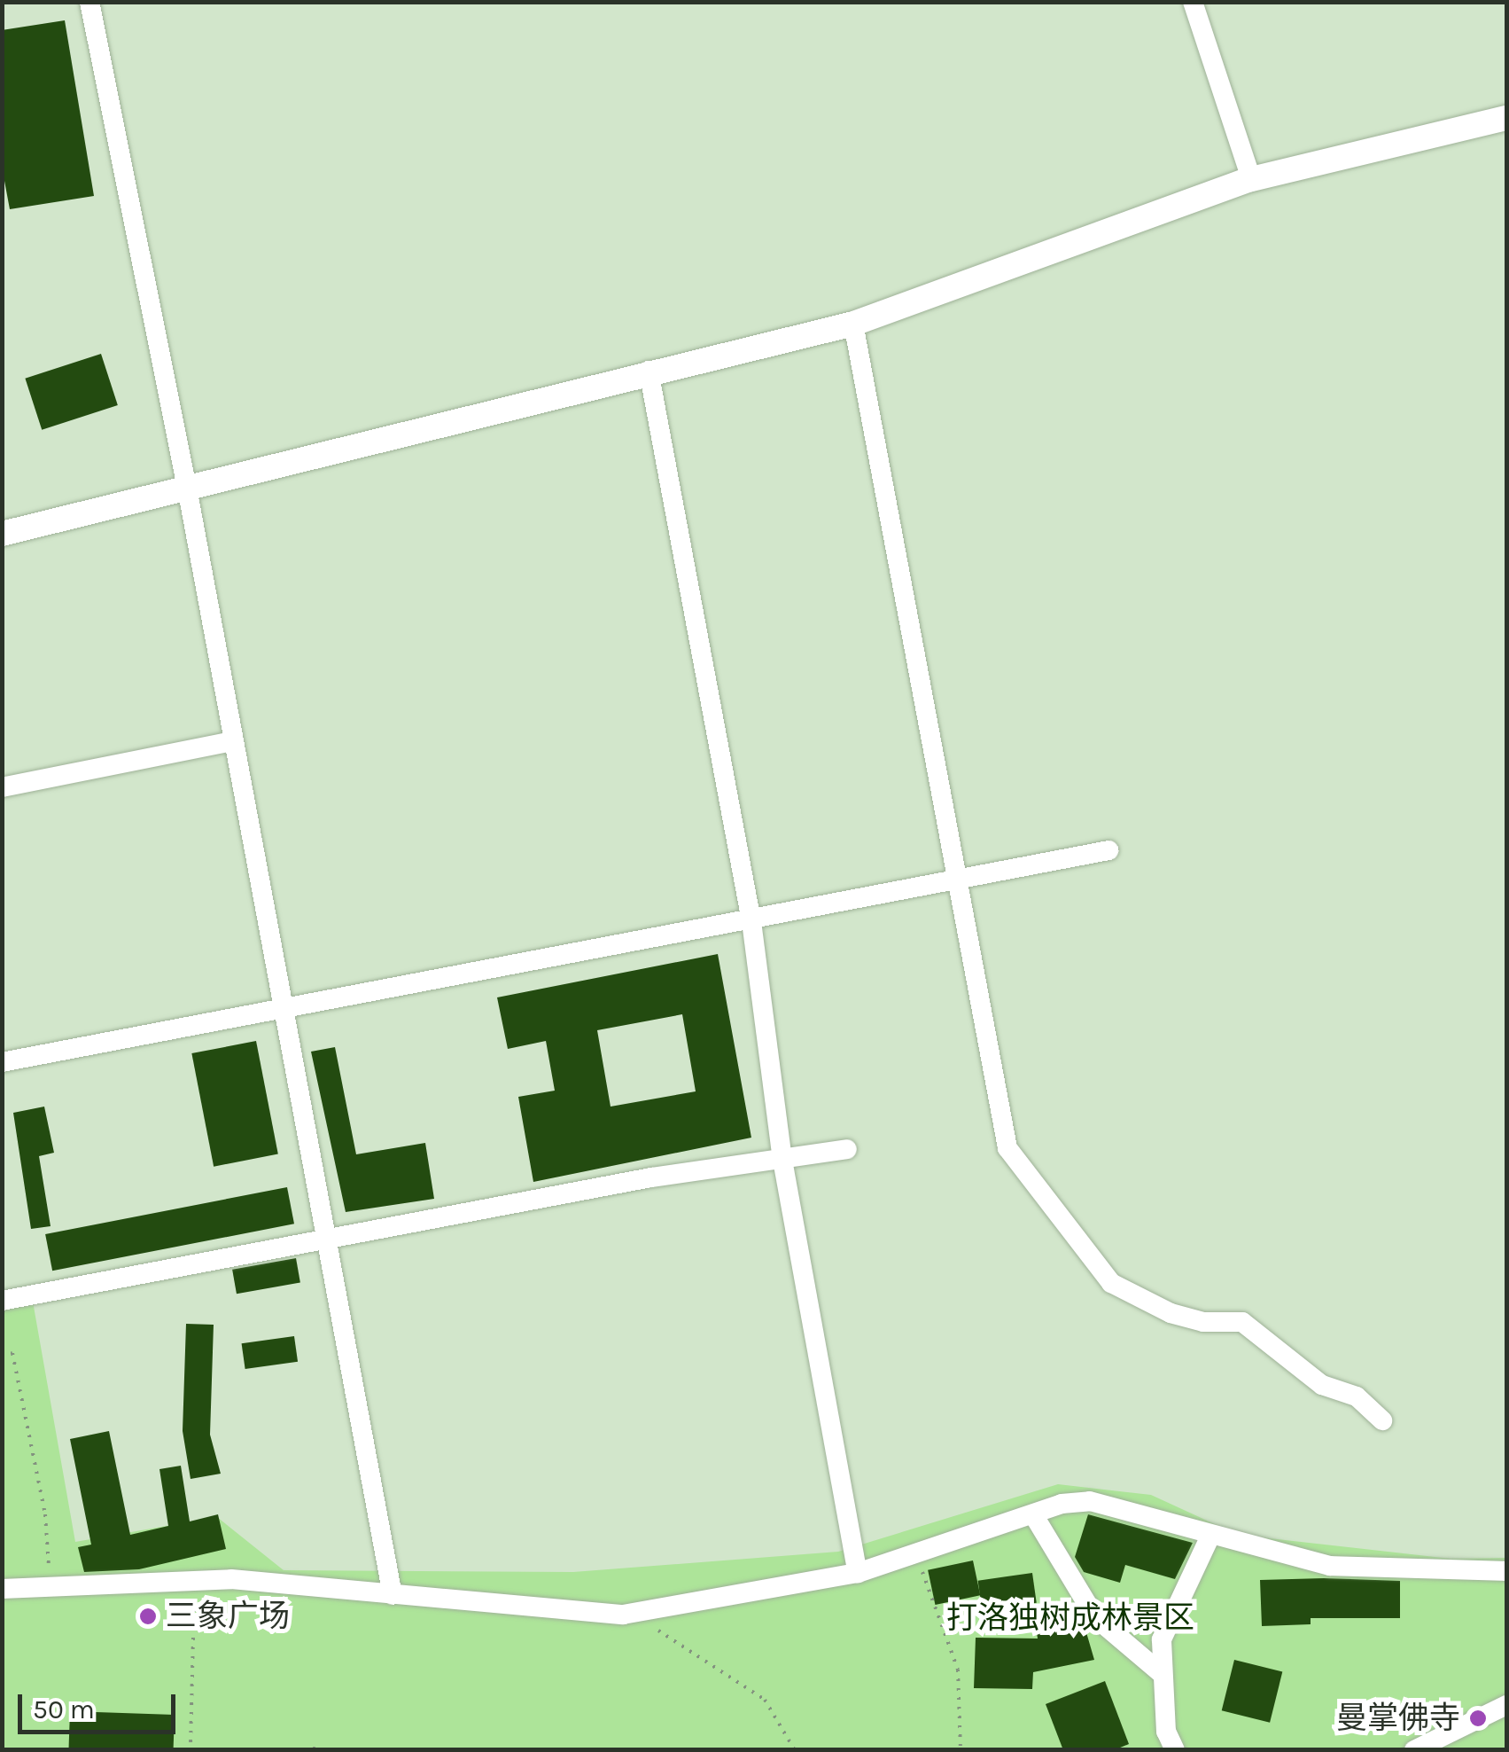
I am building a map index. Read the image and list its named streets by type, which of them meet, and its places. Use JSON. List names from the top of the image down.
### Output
{
  "parks": ["打洛独树成林景区"],
  "places": ["三象广场", "曼掌佛寺"],
  "scale_bar": "50 m"
}
